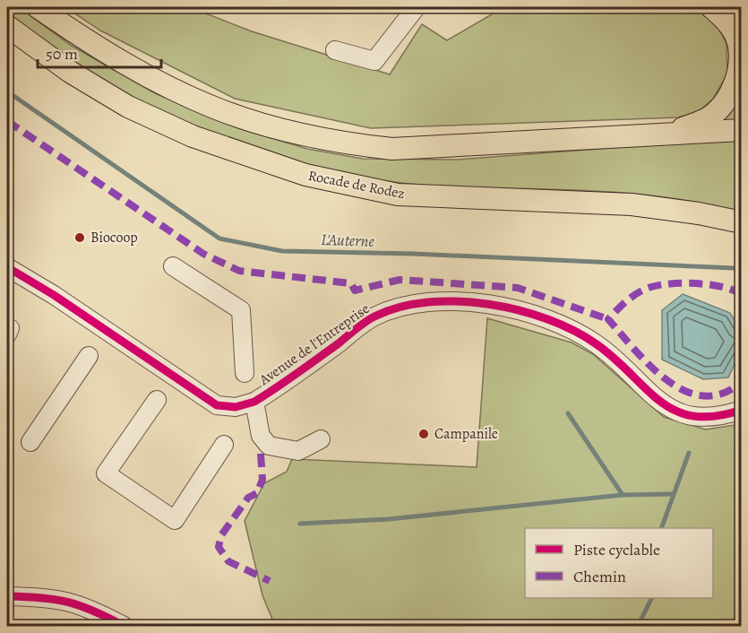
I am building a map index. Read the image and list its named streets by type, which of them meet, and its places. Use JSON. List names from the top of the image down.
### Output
{
  "streets": {
    "main road": ["Rocade de Rodez"],
    "street": ["Avenue de l'Entreprise"]
  },
  "water": ["L'Auterne"],
  "places": ["Biocoop", "Campanile"],
  "legend": ["Piste cyclable", "Chemin"],
  "scale_bar": "50 m"
}
